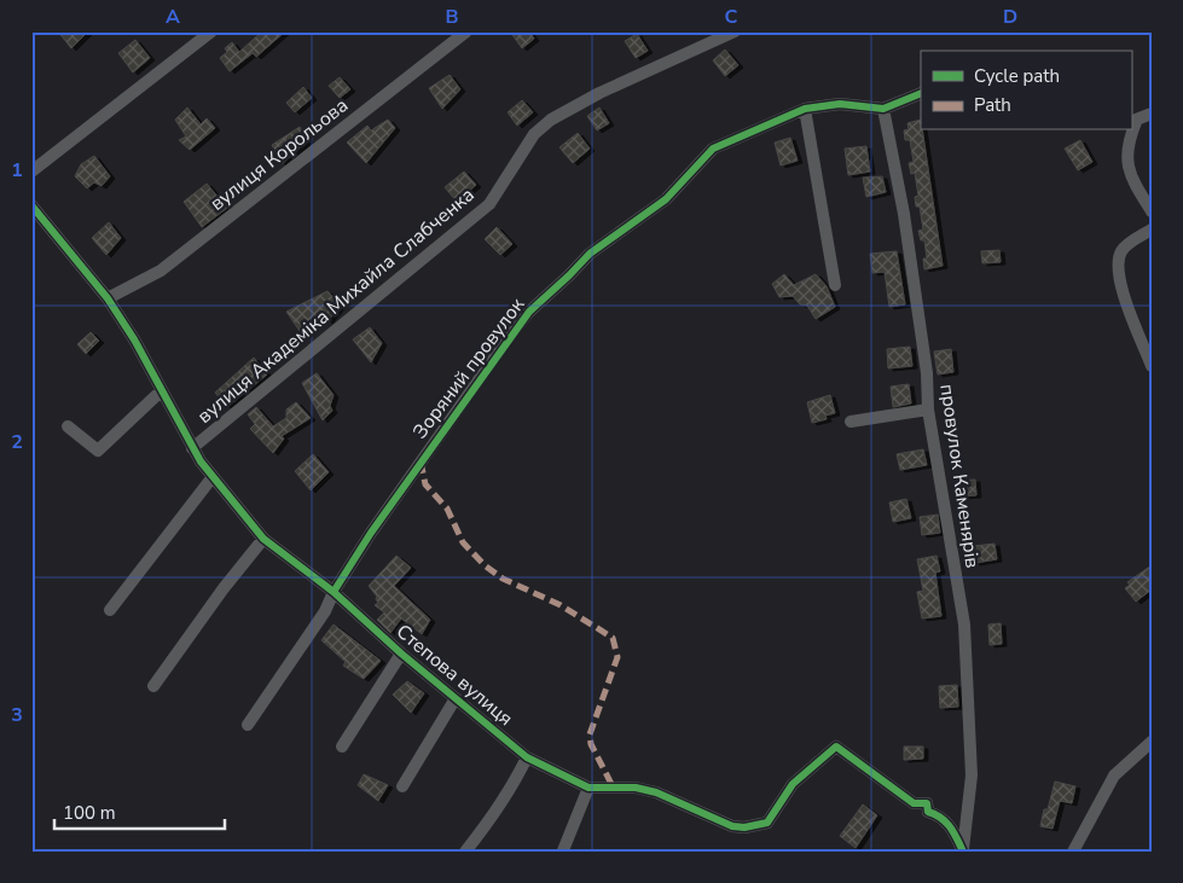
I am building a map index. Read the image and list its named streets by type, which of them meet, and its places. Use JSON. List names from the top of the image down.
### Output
{
  "streets": {
    "street": [
      "вулиця Корольова",
      "вулиця Академіка Михайла Слабченка",
      "Зоряний провулок",
      "провулок Каменярів",
      "Степова вулиця"
    ]
  },
  "crossings": [
    ["вулиця Корольова", "Степова вулиця"],
    ["вулиця Академіка Михайла Слабченка", "Степова вулиця"],
    ["Зоряний провулок", "провулок Каменярів"],
    ["Зоряний провулок", "Степова вулиця"],
    ["провулок Каменярів", "Степова вулиця"]
  ],
  "legend": ["Cycle path", "Path"],
  "scale_bar": "100 m",
  "grid": {
    "columns": [
      "A",
      "B",
      "C",
      "D"
    ],
    "rows": ["1", "2", "3"]
  }
}
